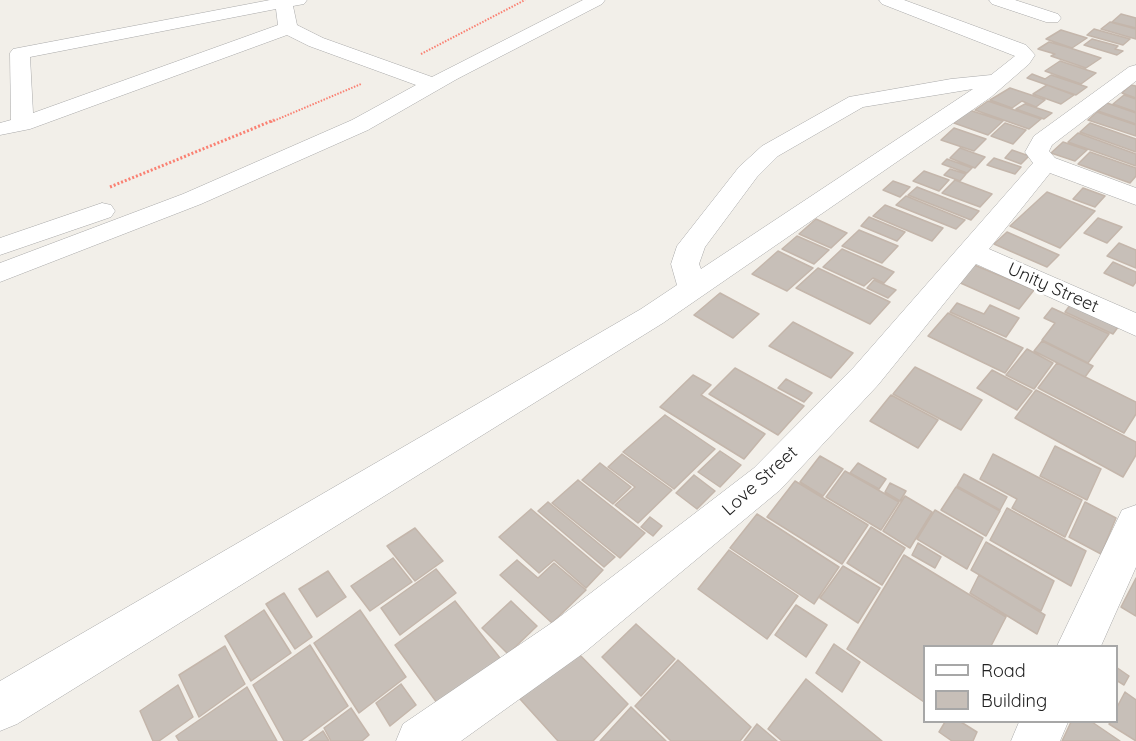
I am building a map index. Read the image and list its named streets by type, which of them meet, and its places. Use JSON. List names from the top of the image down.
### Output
{
  "streets": {
    "street": ["Unity Street", "Love Street"]
  },
  "crossings": [
    ["Unity Street", "Love Street"]
  ],
  "legend": ["Road", "Building"]
}
